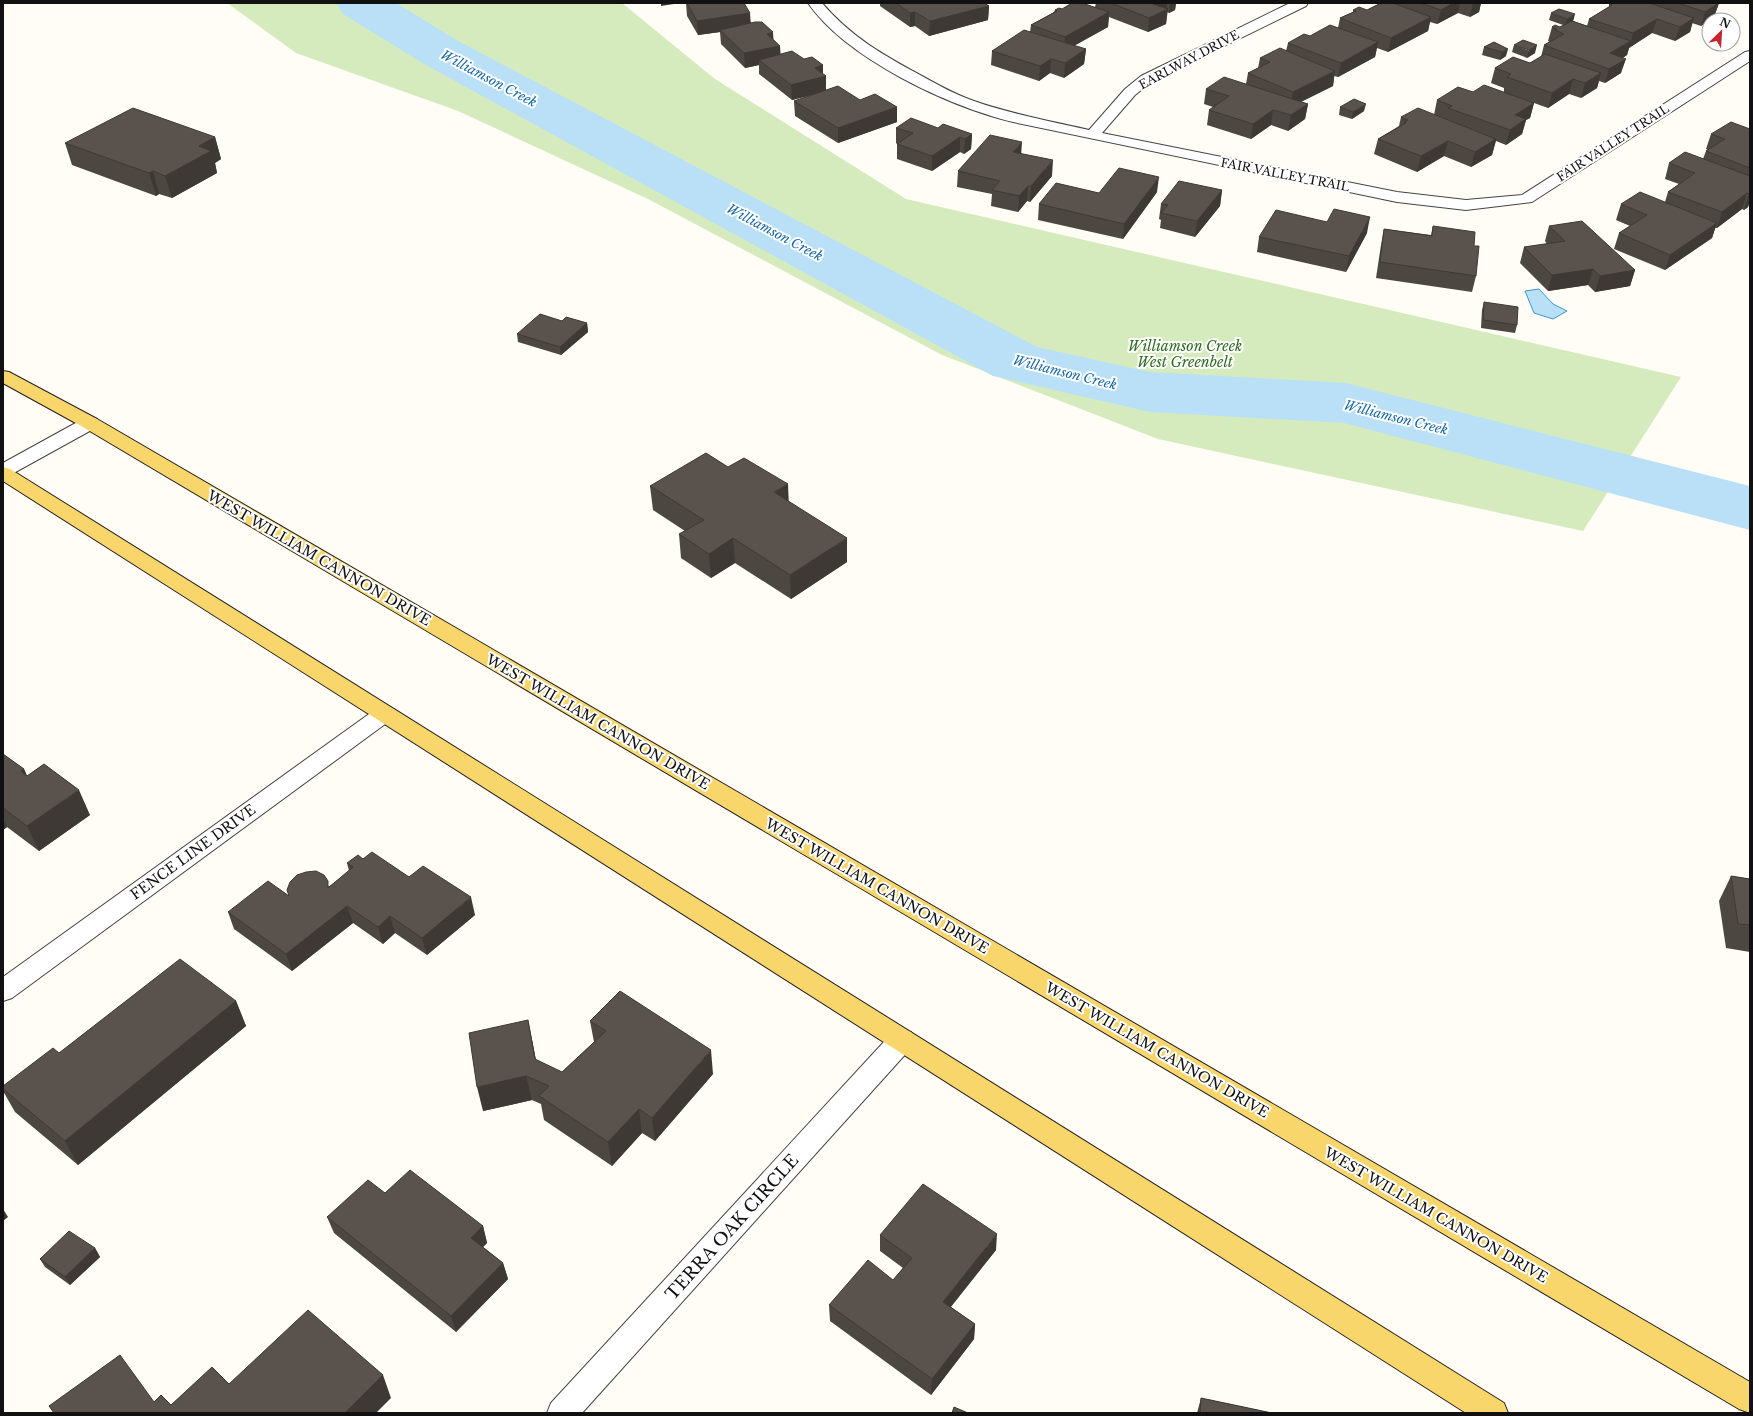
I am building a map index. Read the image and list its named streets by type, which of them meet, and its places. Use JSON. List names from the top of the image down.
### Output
{
  "streets": {
    "main road": ["WEST WILLIAM CANNON DRIVE"],
    "street": [
      "EARLWAY DRIVE",
      "FAIR VALLEY TRAIL",
      "FENCE LINE DRIVE",
      "TERRA OAK CIRCLE"
    ]
  },
  "crossings": [
    ["EARLWAY DRIVE", "FAIR VALLEY TRAIL"]
  ],
  "water": ["Williamson Creek"],
  "parks": ["Williamson Creek West Greenbelt"],
  "north": "top right"
}
